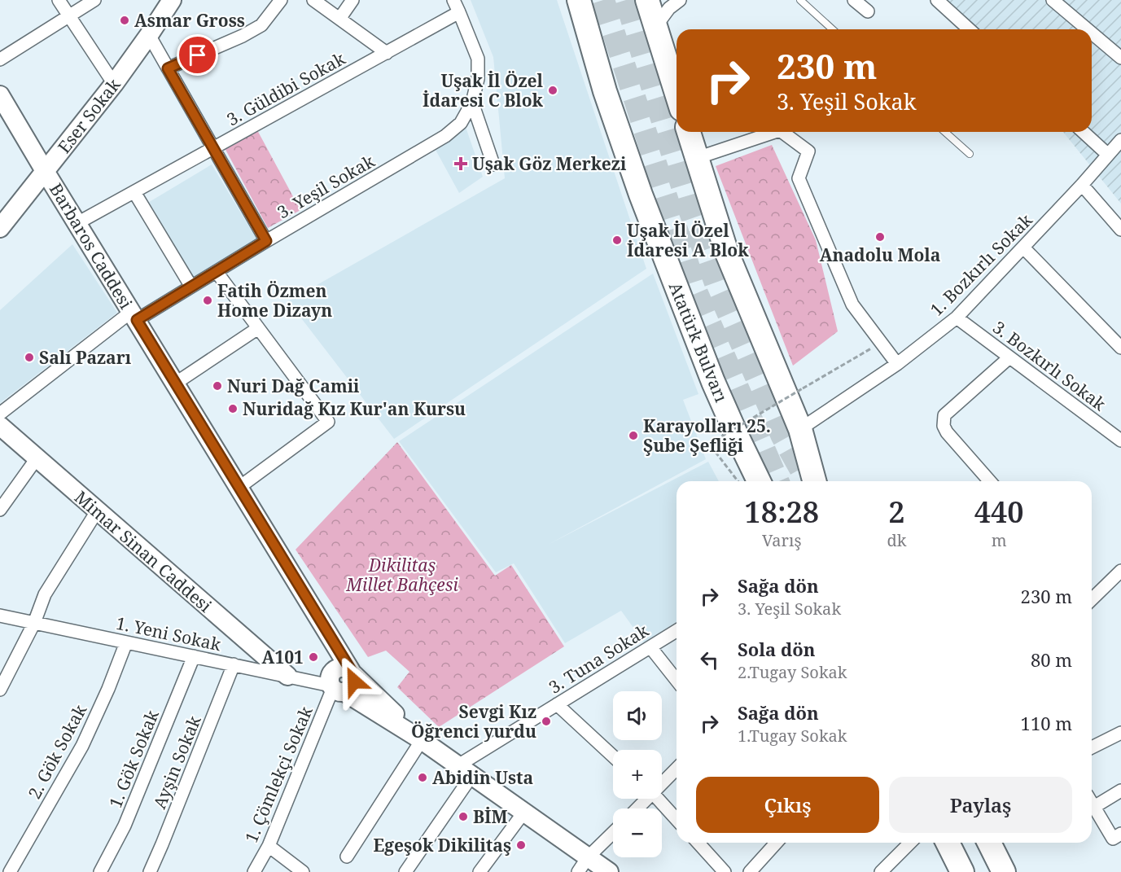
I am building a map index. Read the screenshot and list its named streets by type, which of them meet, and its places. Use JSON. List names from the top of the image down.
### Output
{
  "streets": {
    "highway": ["Atatürk Bulvarı"],
    "street": [
      "3. Güldibi Sokak",
      "Eser Sokak",
      "3. Yeşil Sokak",
      "Barbaros Caddesi",
      "1. Bozkırlı Sokak",
      "3. Bozkırlı Sokak",
      "Mimar Sinan Caddesi",
      "1. Yeni Sokak",
      "3. Tuna Sokak",
      "2. Gök Sokak",
      "1. Gök Sokak",
      "Ayşin Sokak",
      "1. Çömlekçi Sokak"
    ]
  },
  "crossings": [
    ["3. Güldibi Sokak", "3. Yeşil Sokak"],
    ["3. Güldibi Sokak", "Barbaros Caddesi"],
    ["Eser Sokak", "Barbaros Caddesi"],
    ["3. Yeşil Sokak", "Barbaros Caddesi"],
    ["1. Bozkırlı Sokak", "3. Bozkırlı Sokak"],
    ["Mimar Sinan Caddesi", "1. Yeni Sokak"],
    ["1. Yeni Sokak", "2. Gök Sokak"],
    ["1. Yeni Sokak", "1. Gök Sokak"],
    ["1. Yeni Sokak", "Ayşin Sokak"],
    ["1. Yeni Sokak", "1. Çömlekçi Sokak"]
  ],
  "parks": ["Dikilitaş Millet Bahçesi"],
  "places": {
    "other": [
      "Asmar Gross",
      "Uşak İl Özel İdaresi C Blok",
      "Anadolu Mola",
      "Uşak İl Özel İdaresi A Blok",
      "Fatih Özmen Home Dizayn",
      "Salı Pazarı",
      "Nuri Dağ Camii",
      "Nuridağ Kız Kur'an Kursu",
      "Karayolları 25. Şube Şefliği",
      "A101",
      "Sevgi Kız Öğrenci yurdu",
      "Abidin Usta",
      "BİM",
      "Egeşok Dikilitaş"
    ],
    "health": ["Uşak Göz Merkezi"]
  },
  "page": {
    "turn": ["230 m", "3. Yeşil Sokak"],
    "eta": [
      "18:28",
      "Varış",
      "2",
      "dk",
      "440",
      "m"
    ],
    "list": [
      {
        "name": "Sağa dön",
        "note": "3. Yeşil Sokak",
        "value": "230 m"
      },
      {
        "name": "Sola dön",
        "note": "2.Tugay Sokak",
        "value": "80 m"
      },
      {
        "name": "Sağa dön",
        "note": "1.Tugay Sokak",
        "value": "110 m"
      }
    ],
    "map_buttons": ["+", "−"],
    "buttons": ["Çıkış", "Paylaş"]
  }
}
